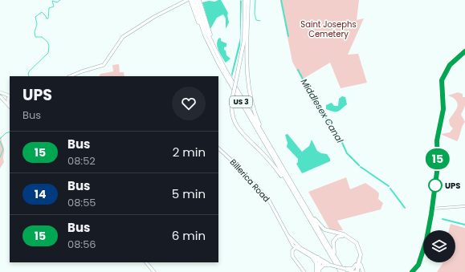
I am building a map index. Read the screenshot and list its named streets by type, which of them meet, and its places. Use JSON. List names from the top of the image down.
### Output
{
  "streets": {
    "highway": ["US 3"],
    "main road": ["Billerica Road"]
  },
  "crossings": [
    ["US 3", "Billerica Road"]
  ],
  "water": ["Middlesex Canal"],
  "parks": ["Saint Josephs Cemetery"],
  "places": ["UPS"],
  "lines": ["bus line 15"],
  "page": {
    "on_map": "15",
    "heading": ["UPS", "Bus"],
    "list": [
      {
        "mark": "15",
        "name": "Bus",
        "note": "08:52",
        "value": "2 min"
      },
      {
        "mark": "14",
        "name": "Bus",
        "note": "08:55",
        "value": "5 min"
      },
      {
        "mark": "15",
        "name": "Bus",
        "note": "08:56",
        "value": "6 min"
      }
    ]
  }
}
